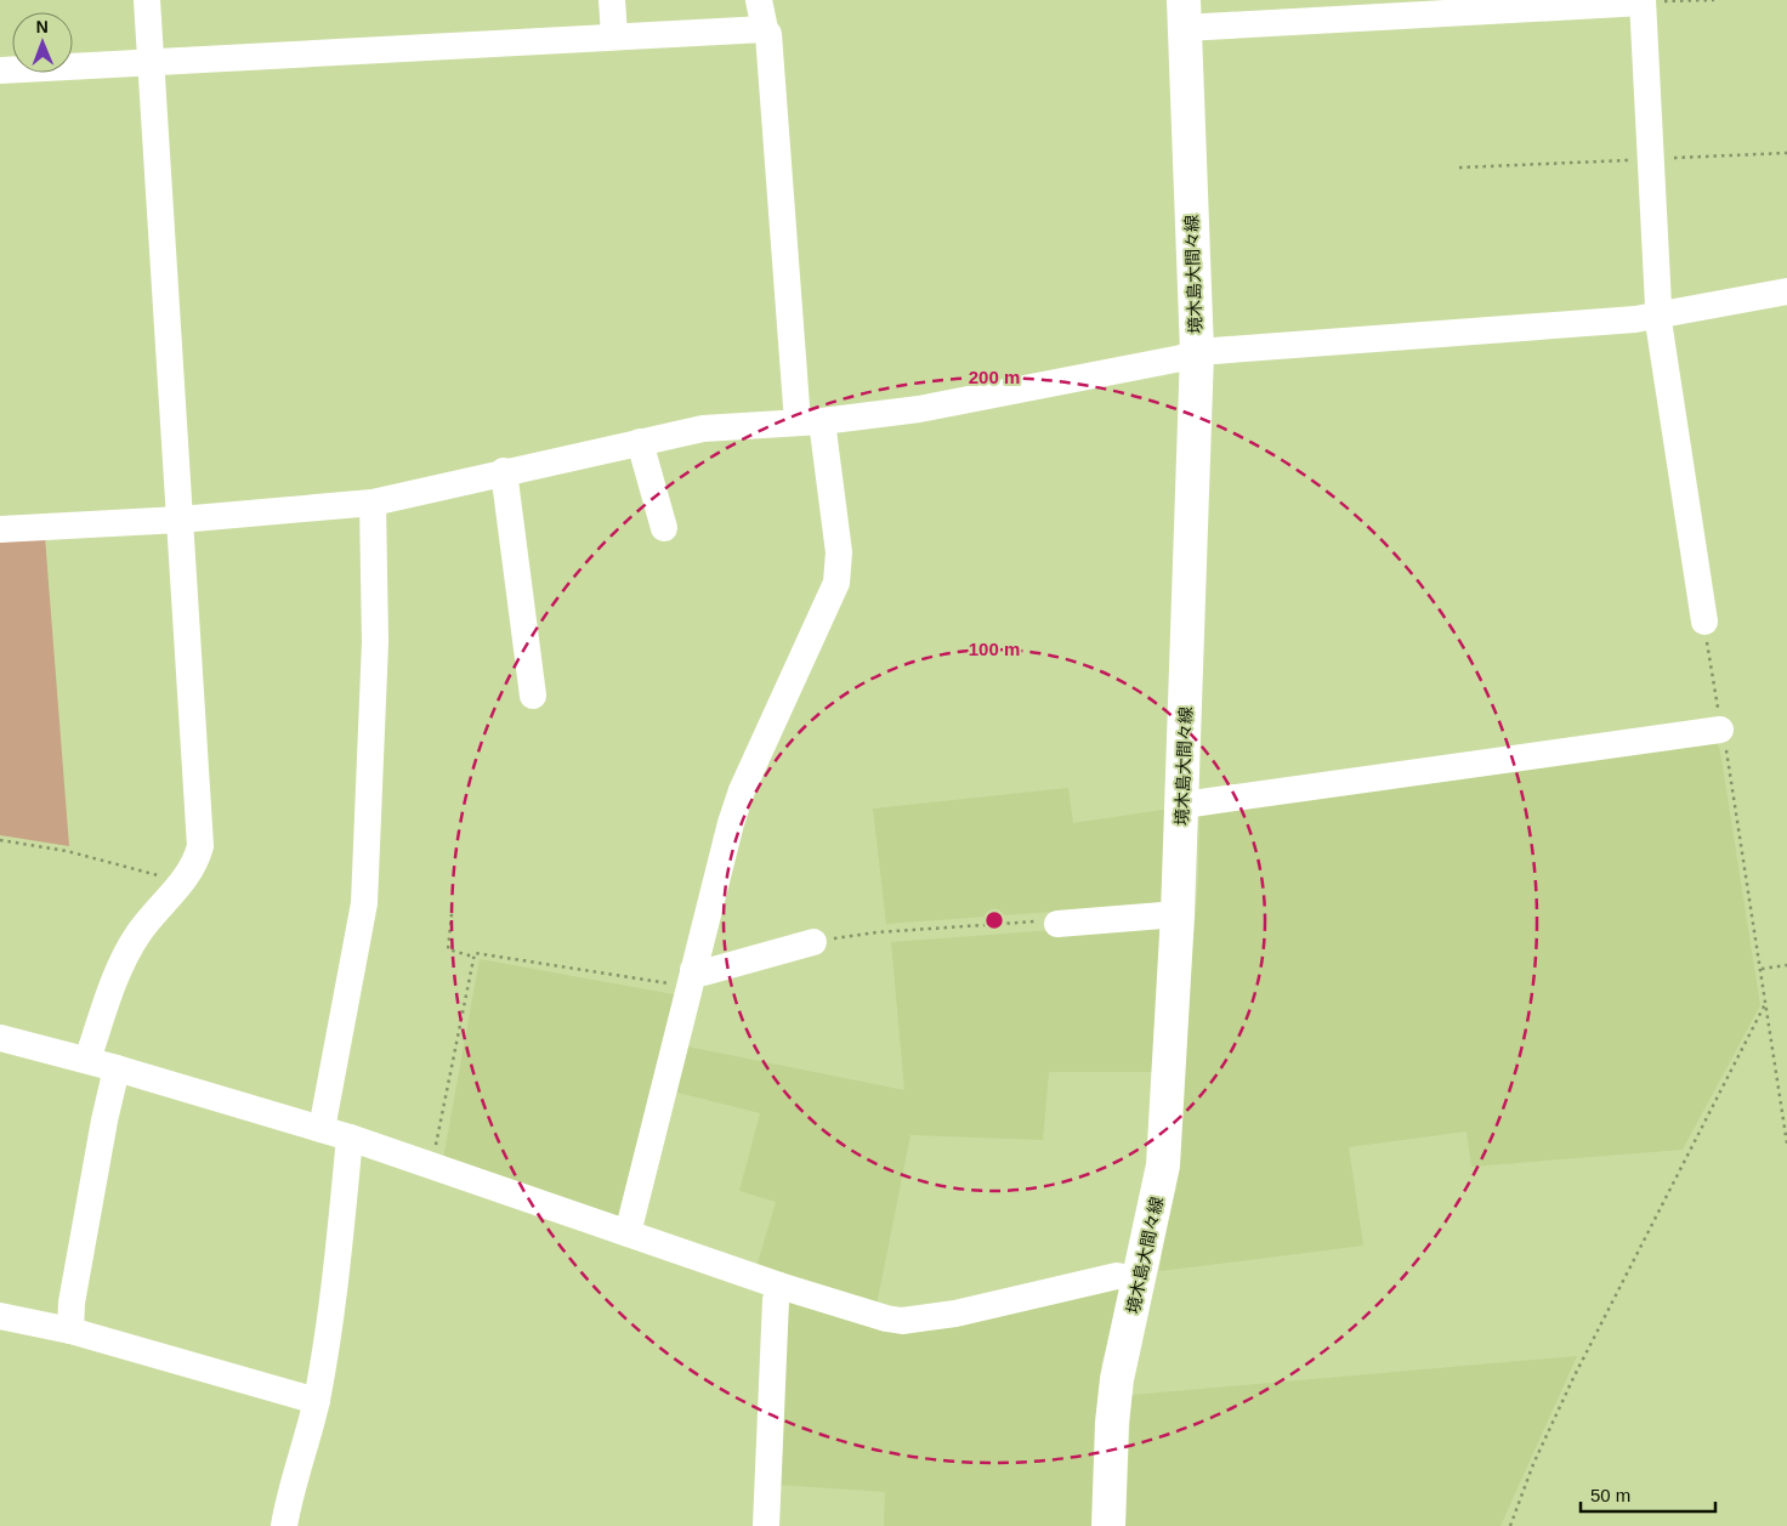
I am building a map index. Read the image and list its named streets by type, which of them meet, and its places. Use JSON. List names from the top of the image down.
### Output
{
  "streets": {
    "main road": ["境木島大間々線"]
  },
  "scale_bar": "50 m",
  "north": "top",
  "rings": ["200 m", "100 m"]
}
